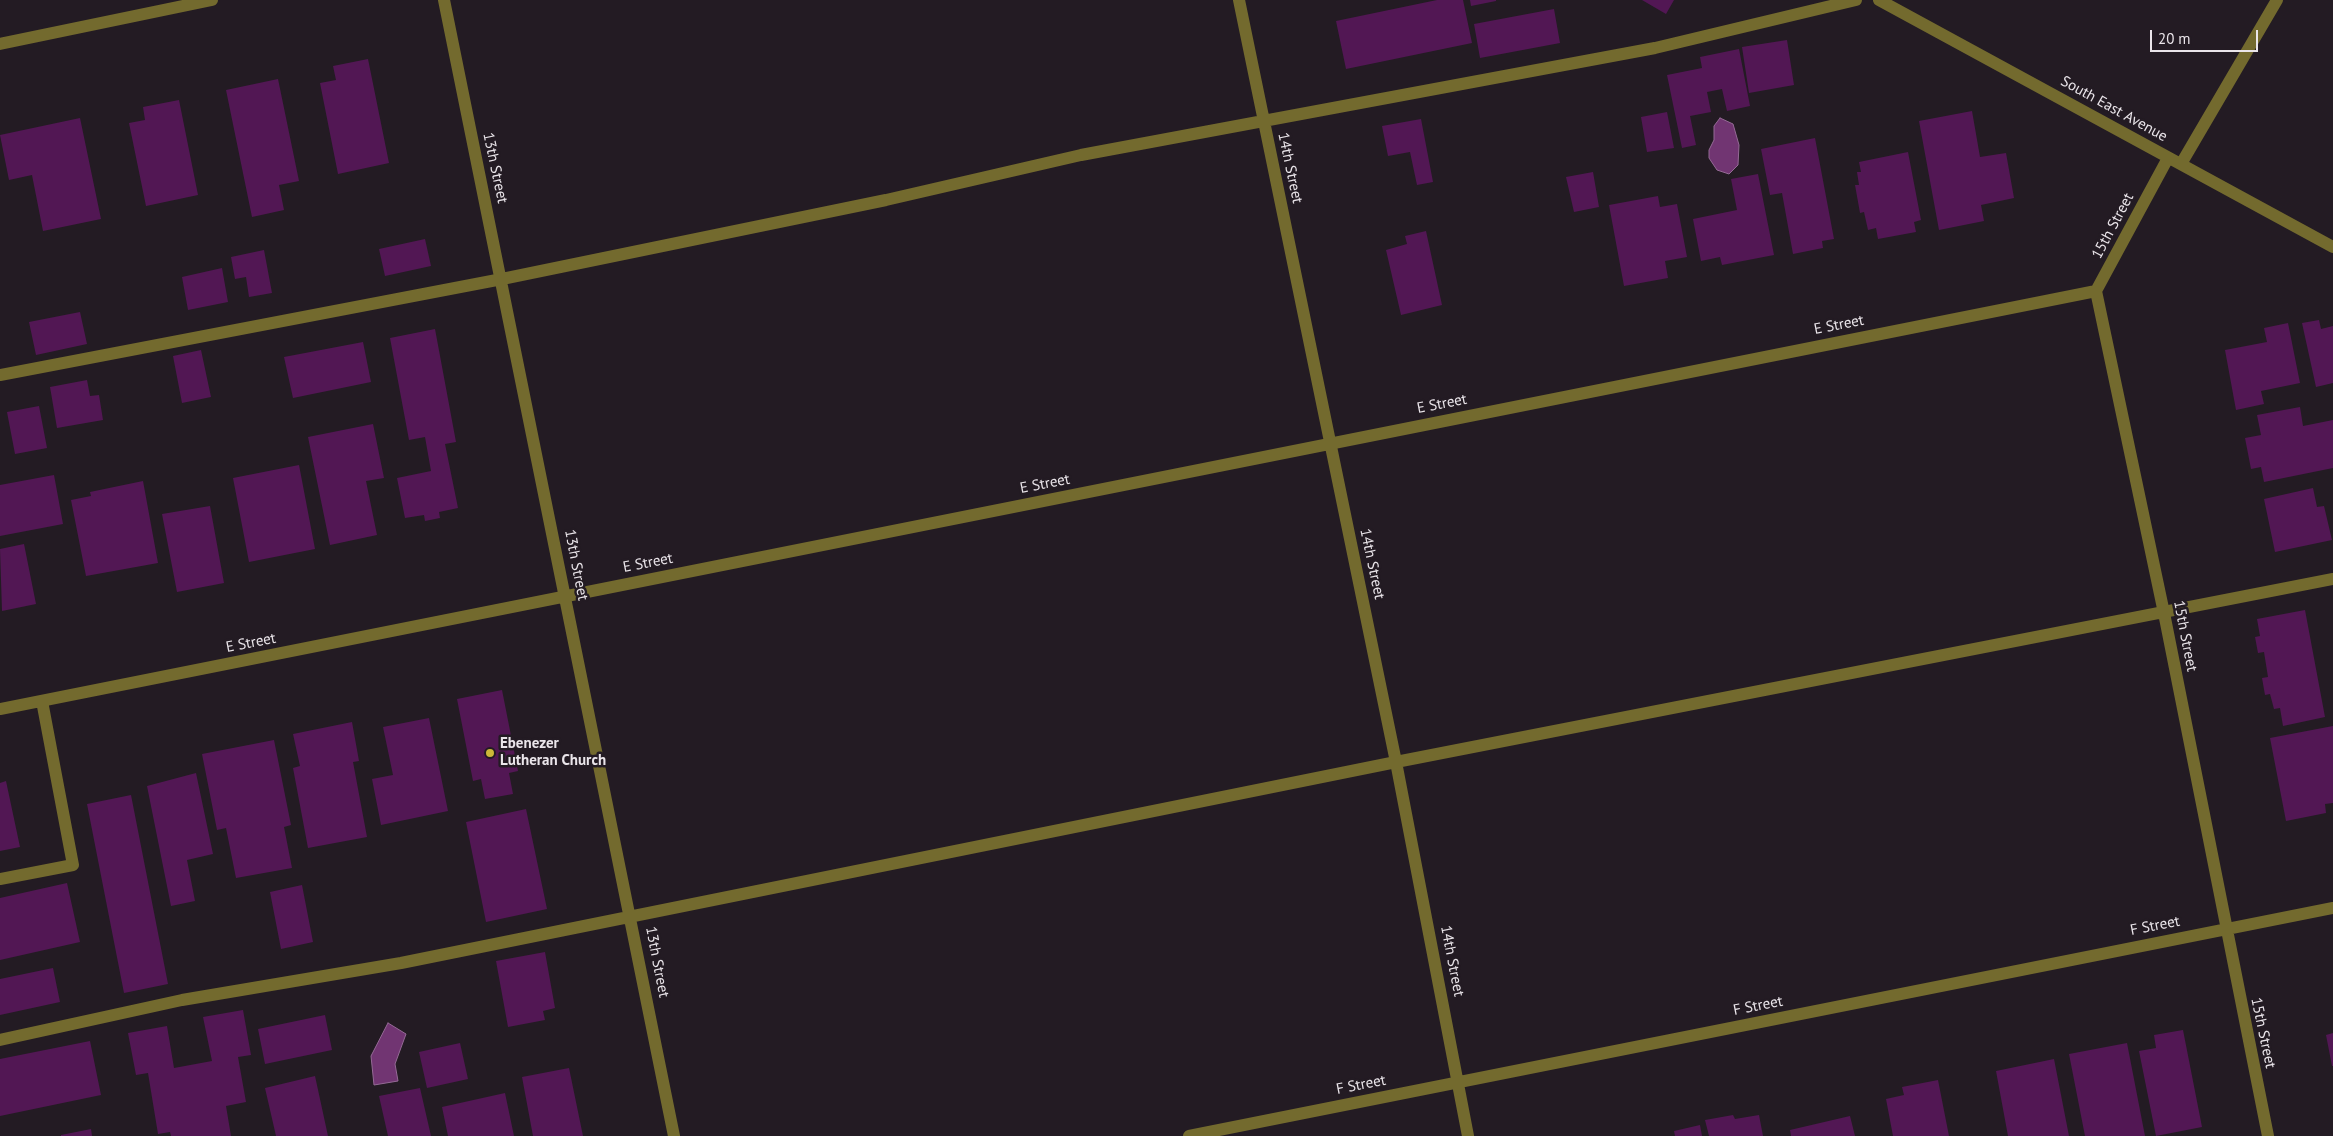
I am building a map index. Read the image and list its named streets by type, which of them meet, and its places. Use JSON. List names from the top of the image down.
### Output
{
  "streets": {
    "street": [
      "South East Avenue",
      "13th Street",
      "14th Street",
      "15th Street",
      "E Street",
      "F Street"
    ]
  },
  "crossings": [
    ["South East Avenue", "15th Street"],
    ["13th Street", "E Street"],
    ["14th Street", "E Street"],
    ["14th Street", "F Street"],
    ["15th Street", "E Street"],
    ["15th Street", "F Street"]
  ],
  "places": ["Ebenezer Lutheran Church"],
  "scale_bar": "20 m"
}
